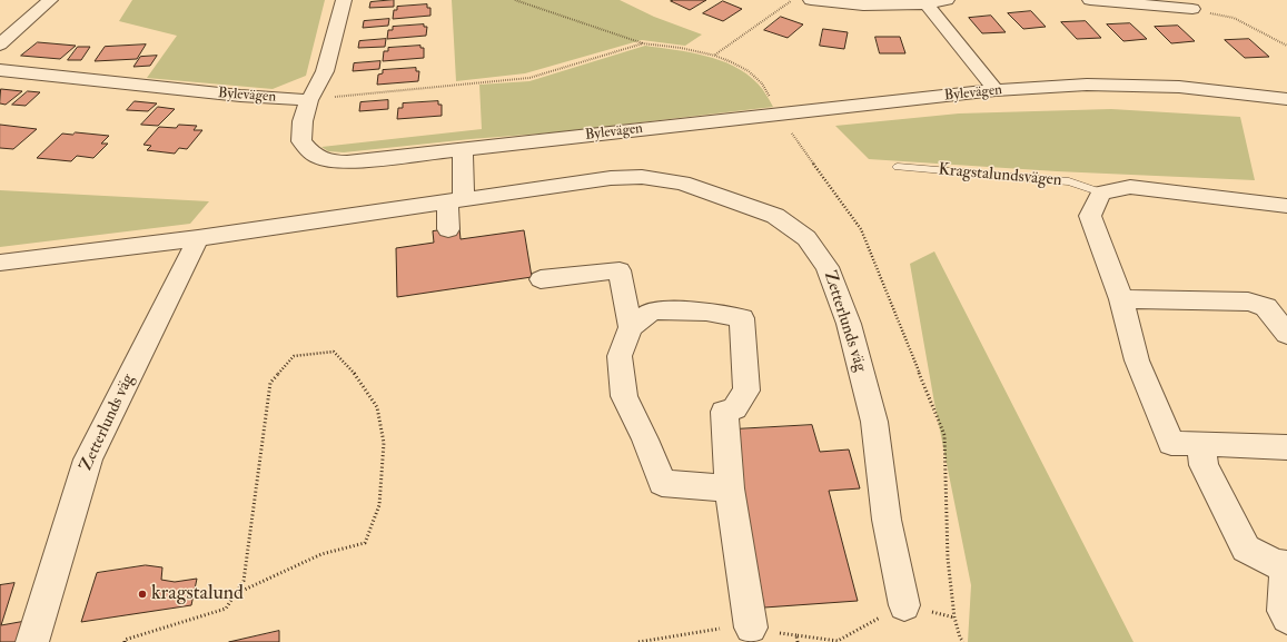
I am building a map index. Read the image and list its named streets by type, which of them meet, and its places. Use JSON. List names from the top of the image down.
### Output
{
  "streets": {
    "street": ["Bylevägen", "Kragstalundsvägen", "Zetterlunds väg"]
  },
  "places": ["kragstalund"]
}
